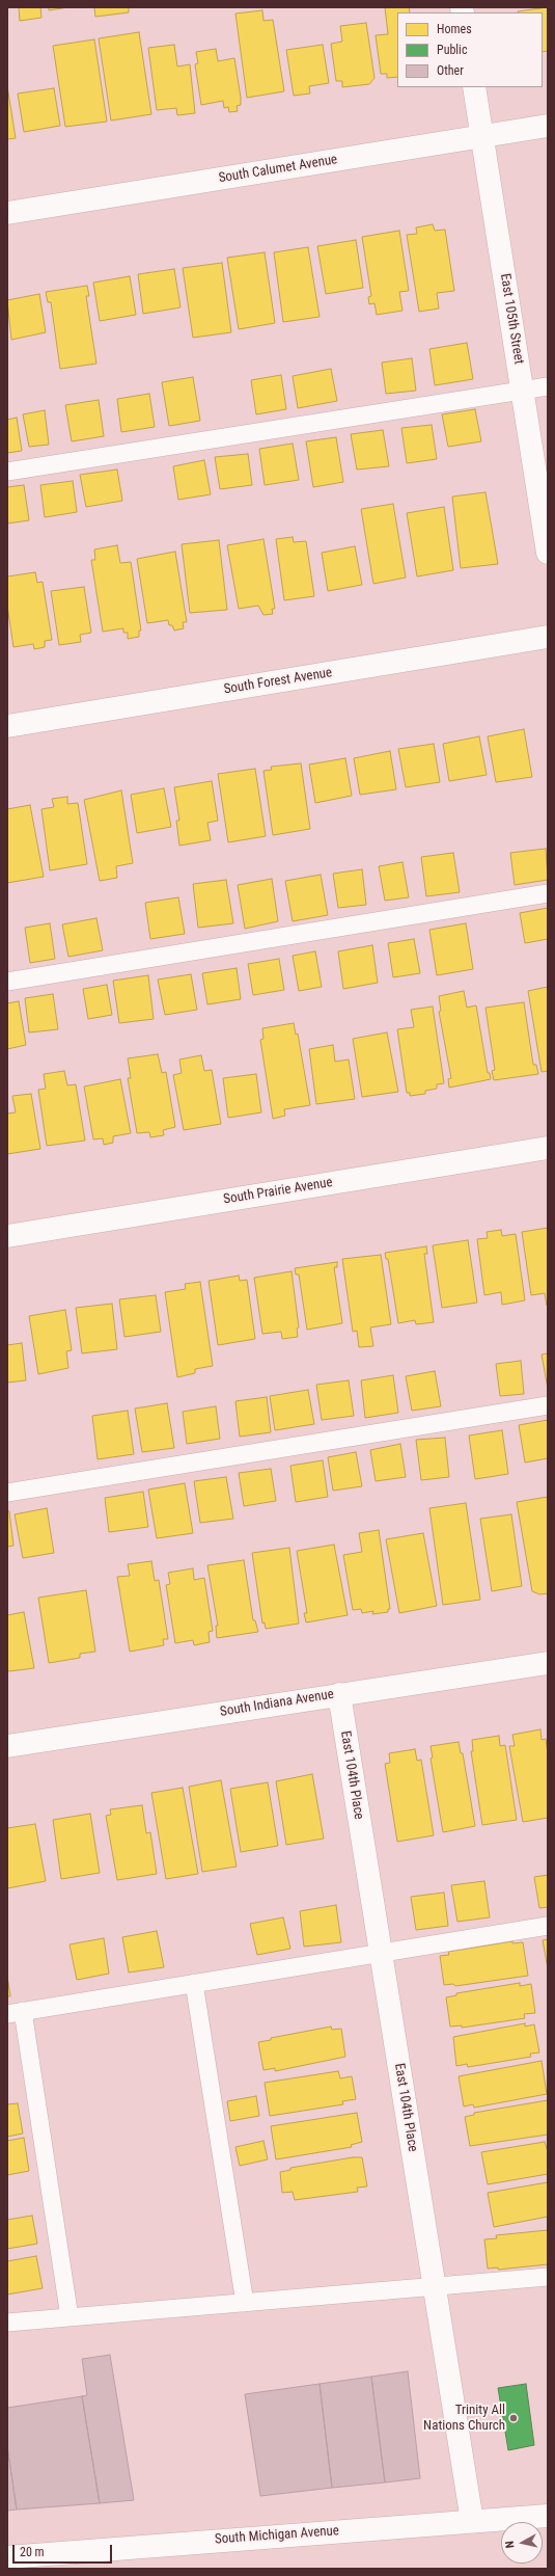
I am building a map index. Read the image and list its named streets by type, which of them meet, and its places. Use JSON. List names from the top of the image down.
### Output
{
  "streets": {
    "street": [
      "South Calumet Avenue",
      "East 105th Street",
      "South Forest Avenue",
      "South Prairie Avenue",
      "South Indiana Avenue",
      "East 104th Place",
      "South Michigan Avenue"
    ]
  },
  "crossings": [
    ["South Calumet Avenue", "East 105th Street"],
    ["South Indiana Avenue", "East 104th Place"],
    ["East 104th Place", "South Michigan Avenue"]
  ],
  "places": ["Trinity All Nations Church"],
  "legend": ["Homes", "Public", "Other"],
  "scale_bar": "20 m",
  "north": "left"
}
